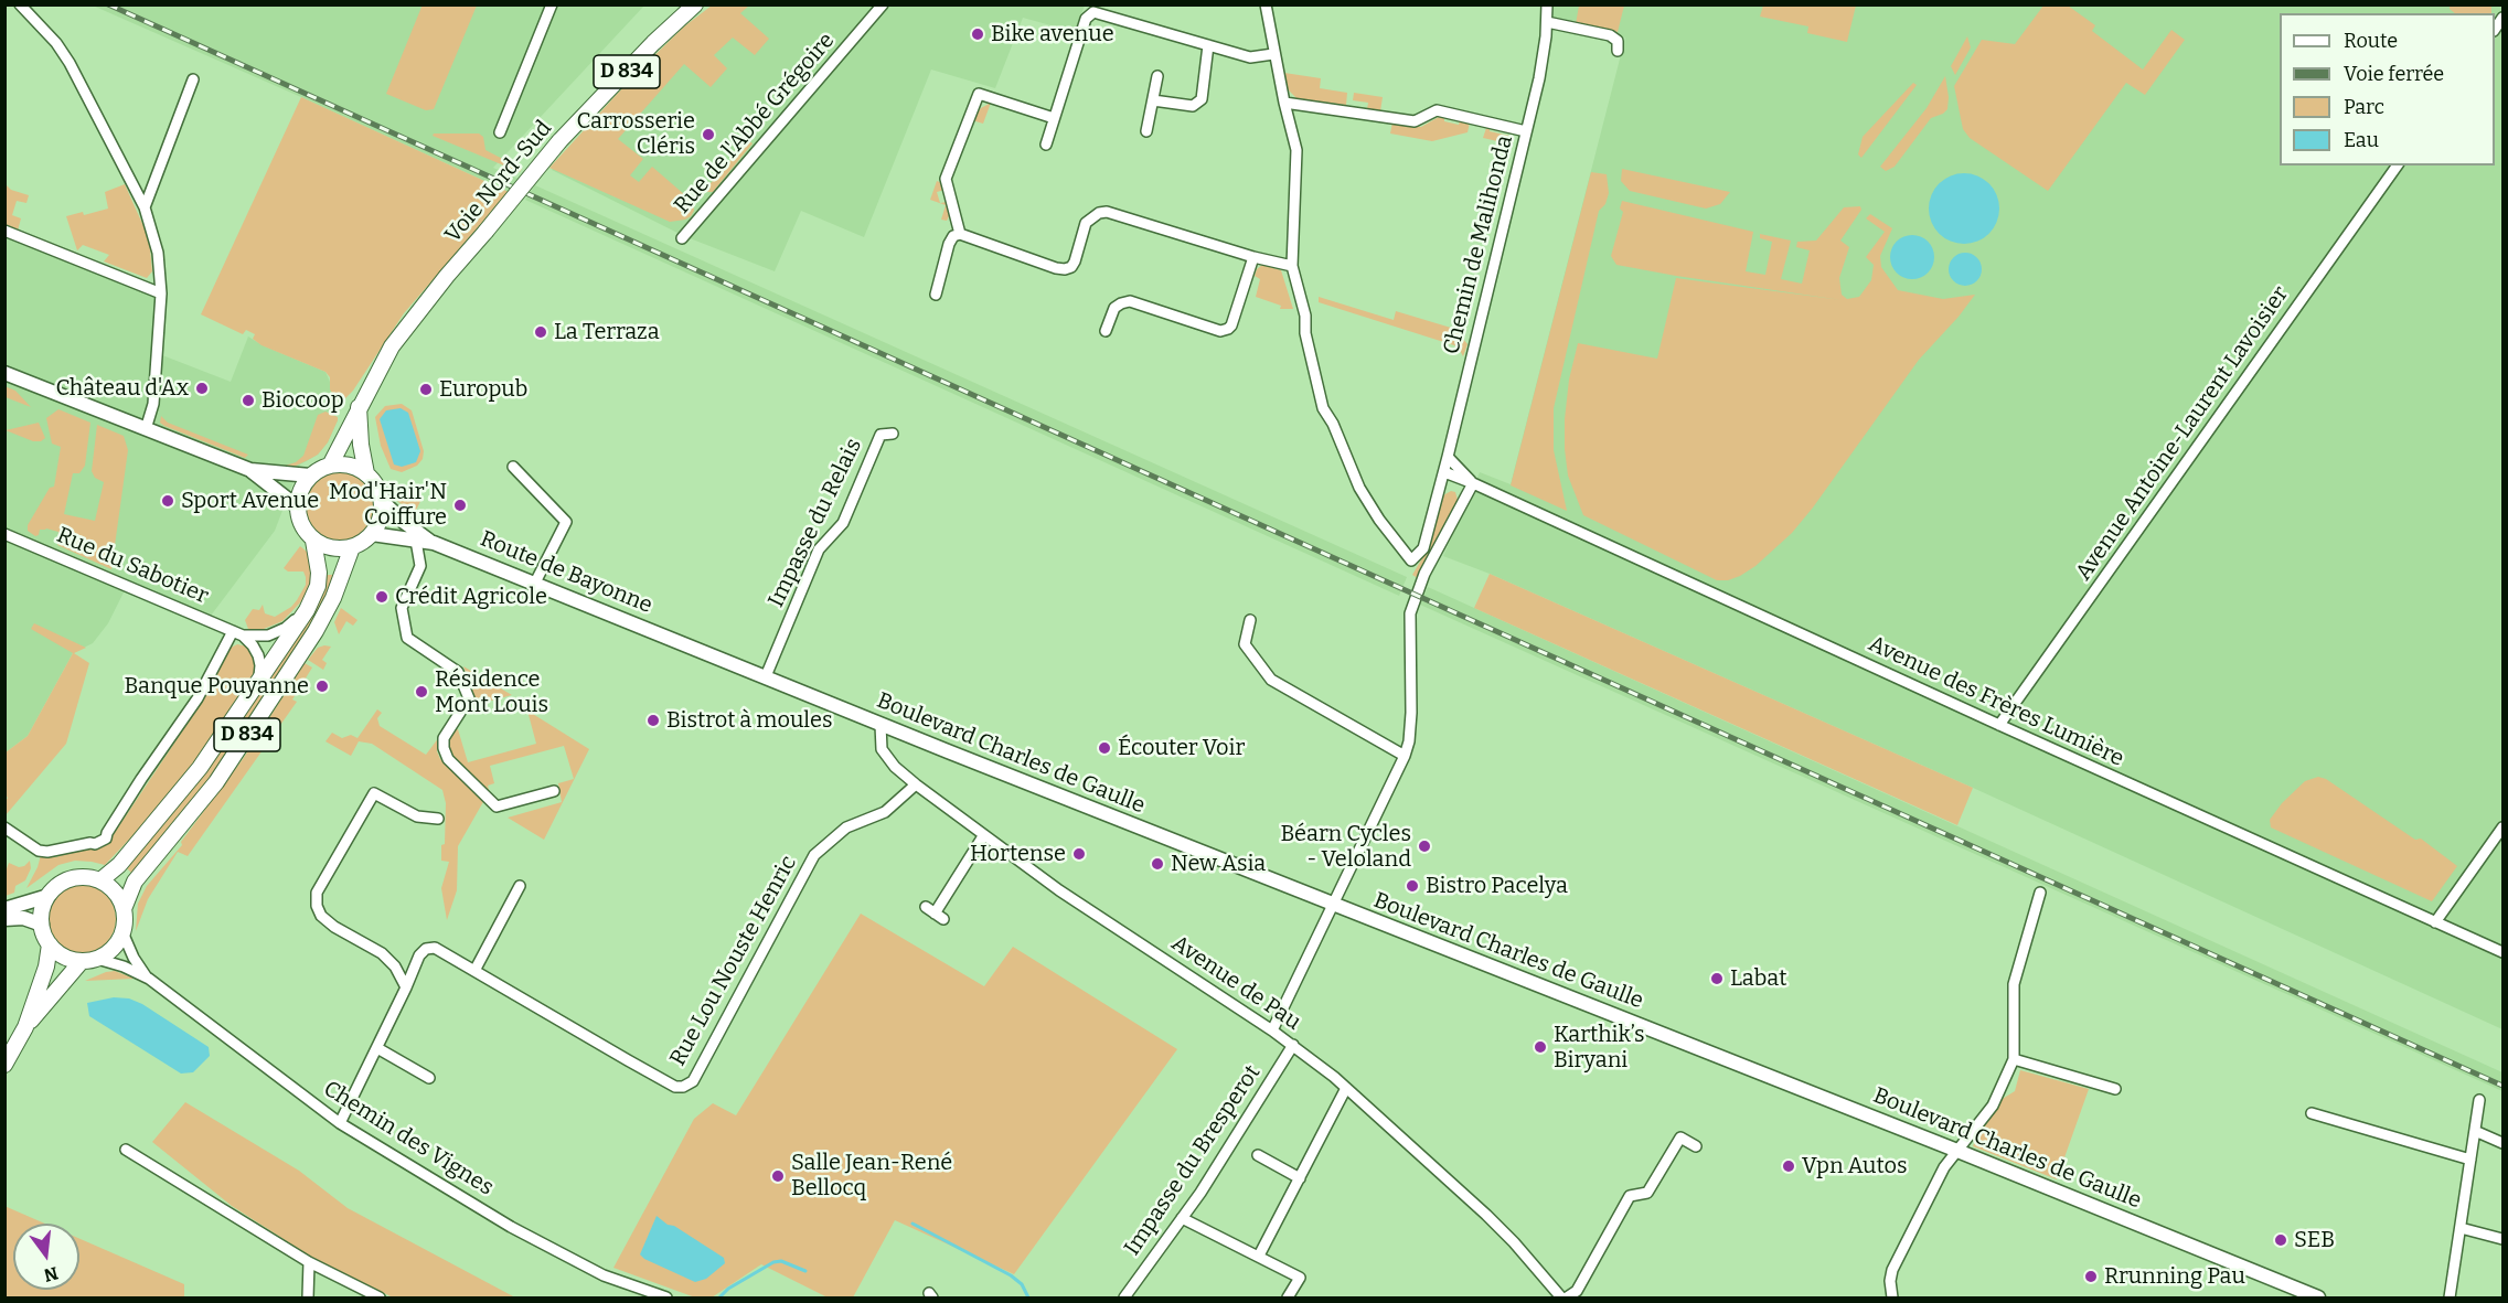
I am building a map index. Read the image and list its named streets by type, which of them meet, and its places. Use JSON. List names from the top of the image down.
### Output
{
  "streets": {
    "main road": [
      "D 834",
      "Voie Nord-Sud",
      "Route de Bayonne",
      "Boulevard Charles de Gaulle"
    ],
    "street": [
      "Rue de l'Abbé Grégoire",
      "Chemin de Malihonda",
      "Avenue Antoine-Laurent Lavoisier",
      "Impasse du Relais",
      "Rue du Sabotier",
      "Avenue des Frères Lumière",
      "Rue Lou Nouste Henric",
      "Avenue de Pau",
      "Chemin des Vignes",
      "Impasse du Bresperot"
    ]
  },
  "crossings": [
    ["D 834", "Voie Nord-Sud"],
    ["D 834", "Rue du Sabotier"],
    ["D 834", "Route de Bayonne"],
    ["D 834", "Chemin des Vignes"],
    ["Voie Nord-Sud", "Route de Bayonne"],
    ["Avenue Antoine-Laurent Lavoisier", "Avenue des Frères Lumière"],
    ["Impasse du Relais", "Boulevard Charles de Gaulle"],
    ["Route de Bayonne", "Boulevard Charles de Gaulle"],
    ["Boulevard Charles de Gaulle", "Avenue de Pau"],
    ["Rue Lou Nouste Henric", "Avenue de Pau"],
    ["Avenue de Pau", "Impasse du Bresperot"]
  ],
  "places": [
    "Bike avenue",
    "Carrosserie Cléris",
    "La Terraza",
    "Château d'Ax",
    "Europub",
    "Biocoop",
    "Sport Avenue",
    "Mod'Hair'N Coiffure",
    "Crédit Agricole",
    "Banque Pouyanne",
    "Résidence Mont Louis",
    "Bistrot à moules",
    "Écouter Voir",
    "Béarn Cycles - Veloland",
    "Hortense",
    "New Asia",
    "Bistro Pacelya",
    "Labat",
    "Karthik’s Biryani",
    "Vpn Autos",
    "Salle Jean-René Bellocq",
    "SEB",
    "Rrunning Pau"
  ],
  "legend": [
    "Route",
    "Voie ferrée",
    "Parc",
    "Eau"
  ],
  "north": "bottom"
}
